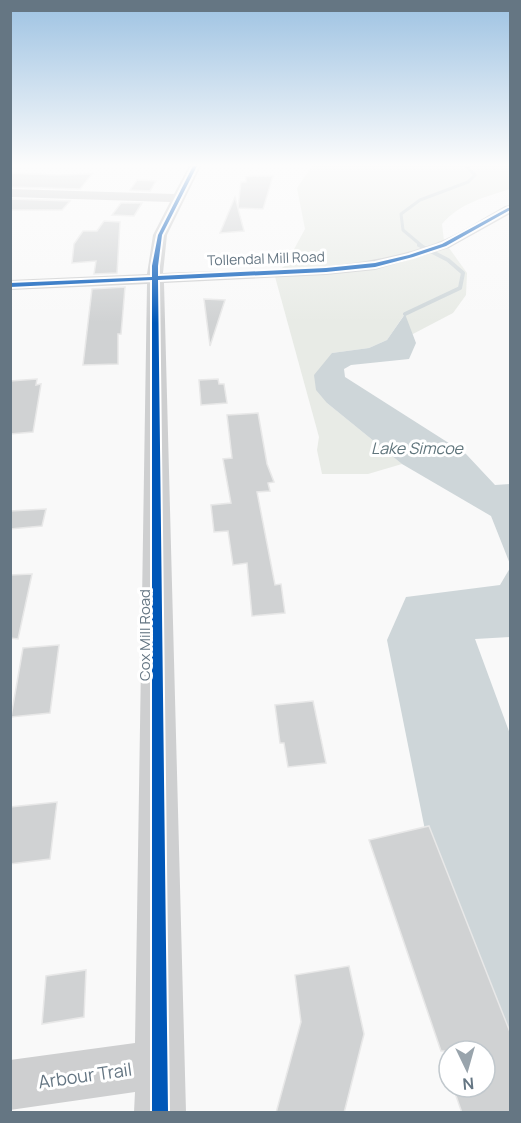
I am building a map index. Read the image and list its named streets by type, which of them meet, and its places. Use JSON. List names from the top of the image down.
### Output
{
  "streets": {
    "street": ["Tollendal Mill Road", "Cox Mill Road", "Arbour Trail"]
  },
  "crossings": [
    ["Tollendal Mill Road", "Cox Mill Road"],
    ["Cox Mill Road", "Arbour Trail"]
  ],
  "water": ["Lake Simcoe"],
  "north": "bottom"
}
